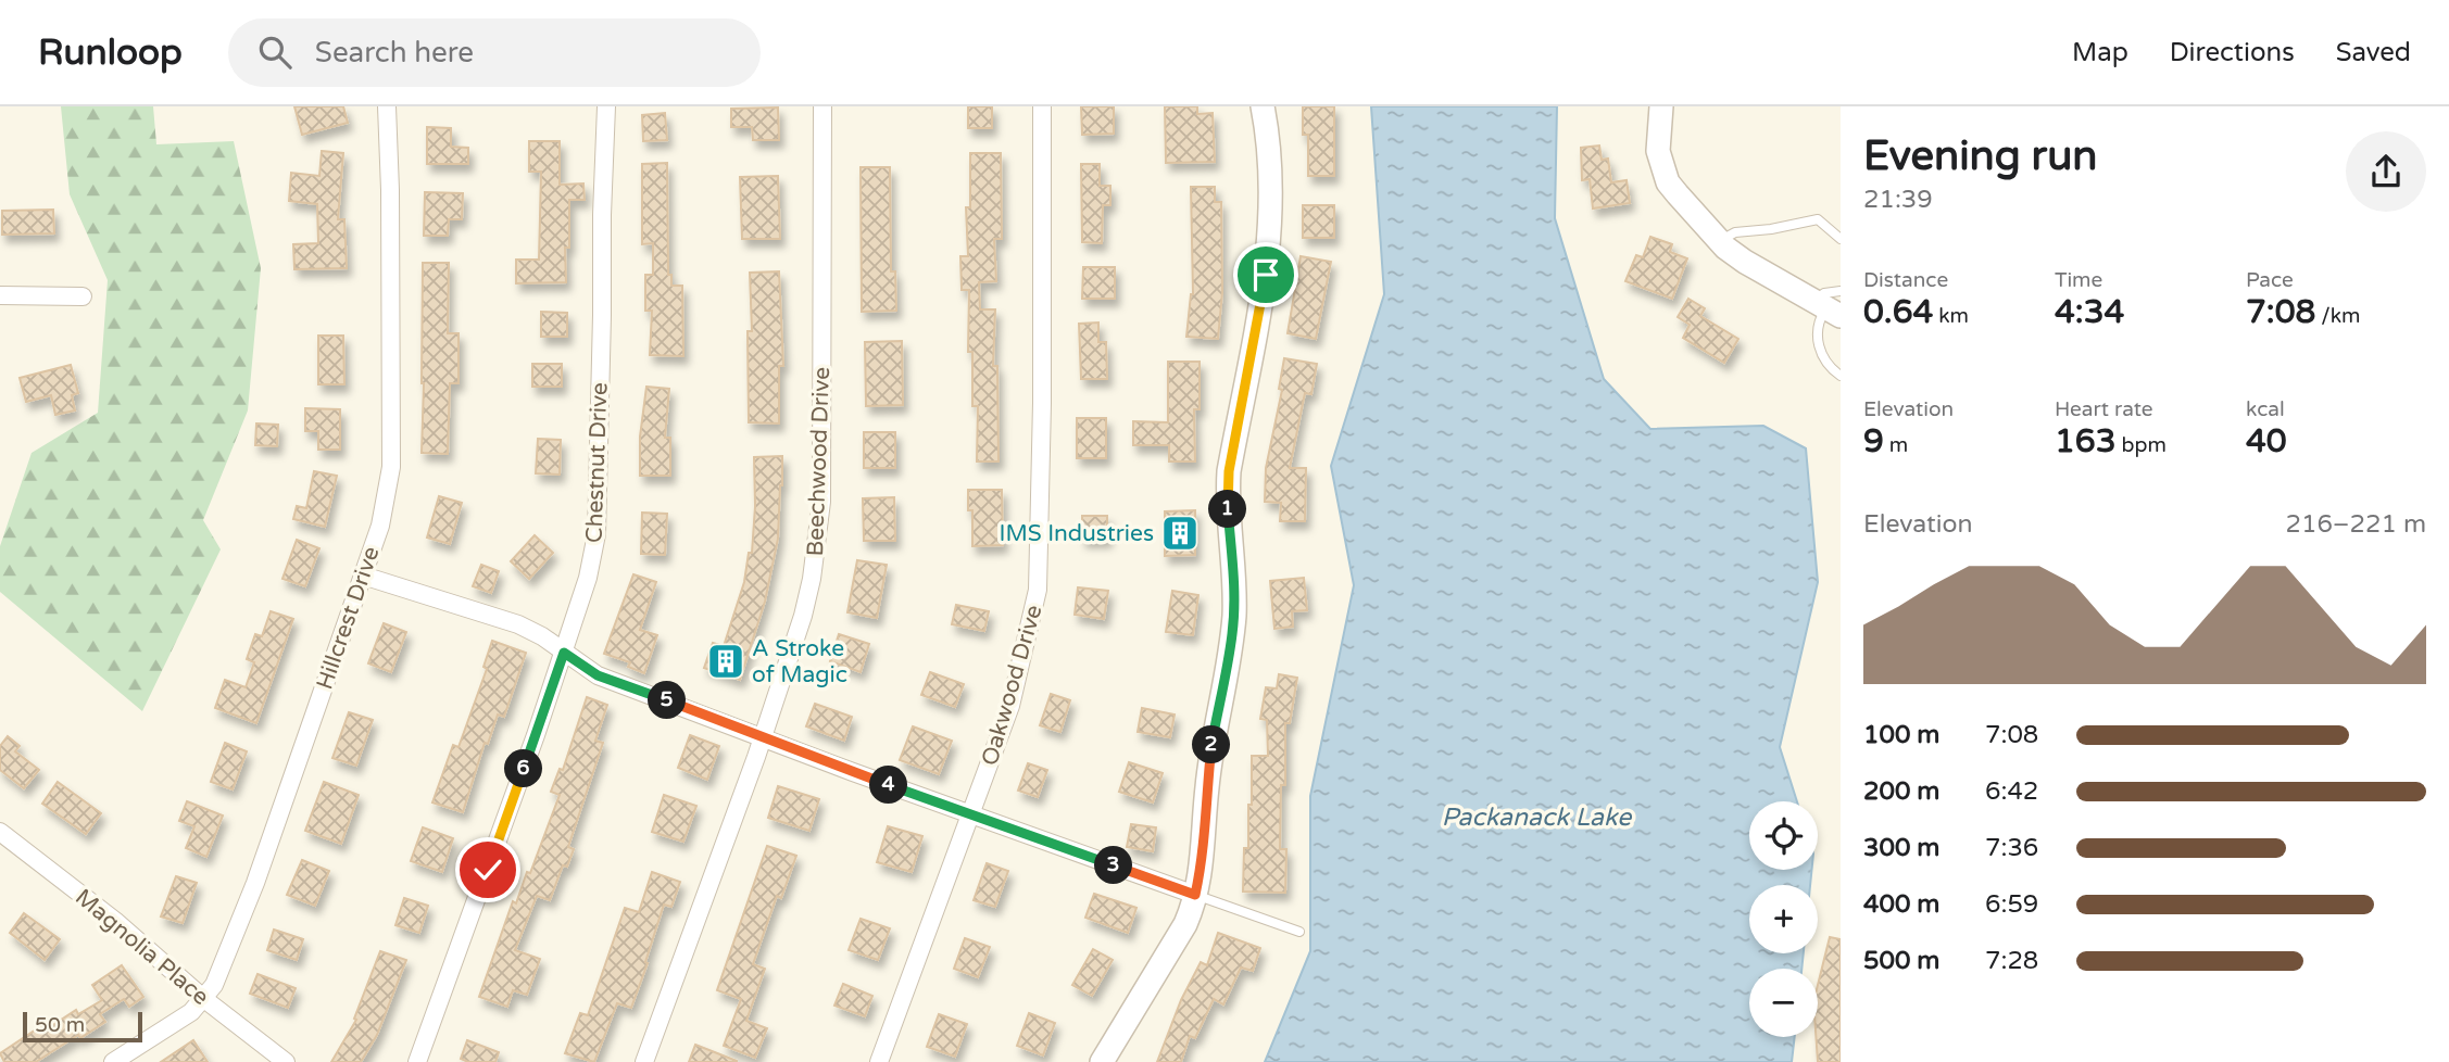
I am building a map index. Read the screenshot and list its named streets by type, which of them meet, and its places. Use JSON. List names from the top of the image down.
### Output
{
  "streets": {
    "street": [
      "Beechwood Drive",
      "Chestnut Drive",
      "Hillcrest Drive",
      "Oakwood Drive",
      "Magnolia Place"
    ]
  },
  "crossings": [
    ["Hillcrest Drive", "Magnolia Place"]
  ],
  "water": ["Packanack Lake"],
  "places": {
    "building": ["IMS Industries", "A Stroke of Magic"]
  },
  "scale_bar": "50 m",
  "page": {
    "header": "Runloop",
    "search": "Search here",
    "nav": ["Map", "Directions", "Saved"],
    "heading": ["Evening run", "21:39"],
    "stats": [
      ["Distance", "0.64 km"],
      ["Time", "4:34"],
      ["Pace", "7:08 /km"],
      ["Elevation", "9 m"],
      ["Heart rate", "163 bpm"],
      ["kcal", "40"]
    ],
    "pins": [
      "1",
      "5",
      "2",
      "6",
      "4",
      "3"
    ],
    "chart": ["Elevation", "216–221 m"],
    "list": [
      {
        "name": "100 m",
        "note": "7:08"
      },
      {
        "name": "200 m",
        "note": "6:42"
      },
      {
        "name": "300 m",
        "note": "7:36"
      },
      {
        "name": "400 m",
        "note": "6:59"
      },
      {
        "name": "500 m",
        "note": "7:28"
      }
    ],
    "map_buttons": ["+", "−"],
    "scale": "50 m"
  }
}
